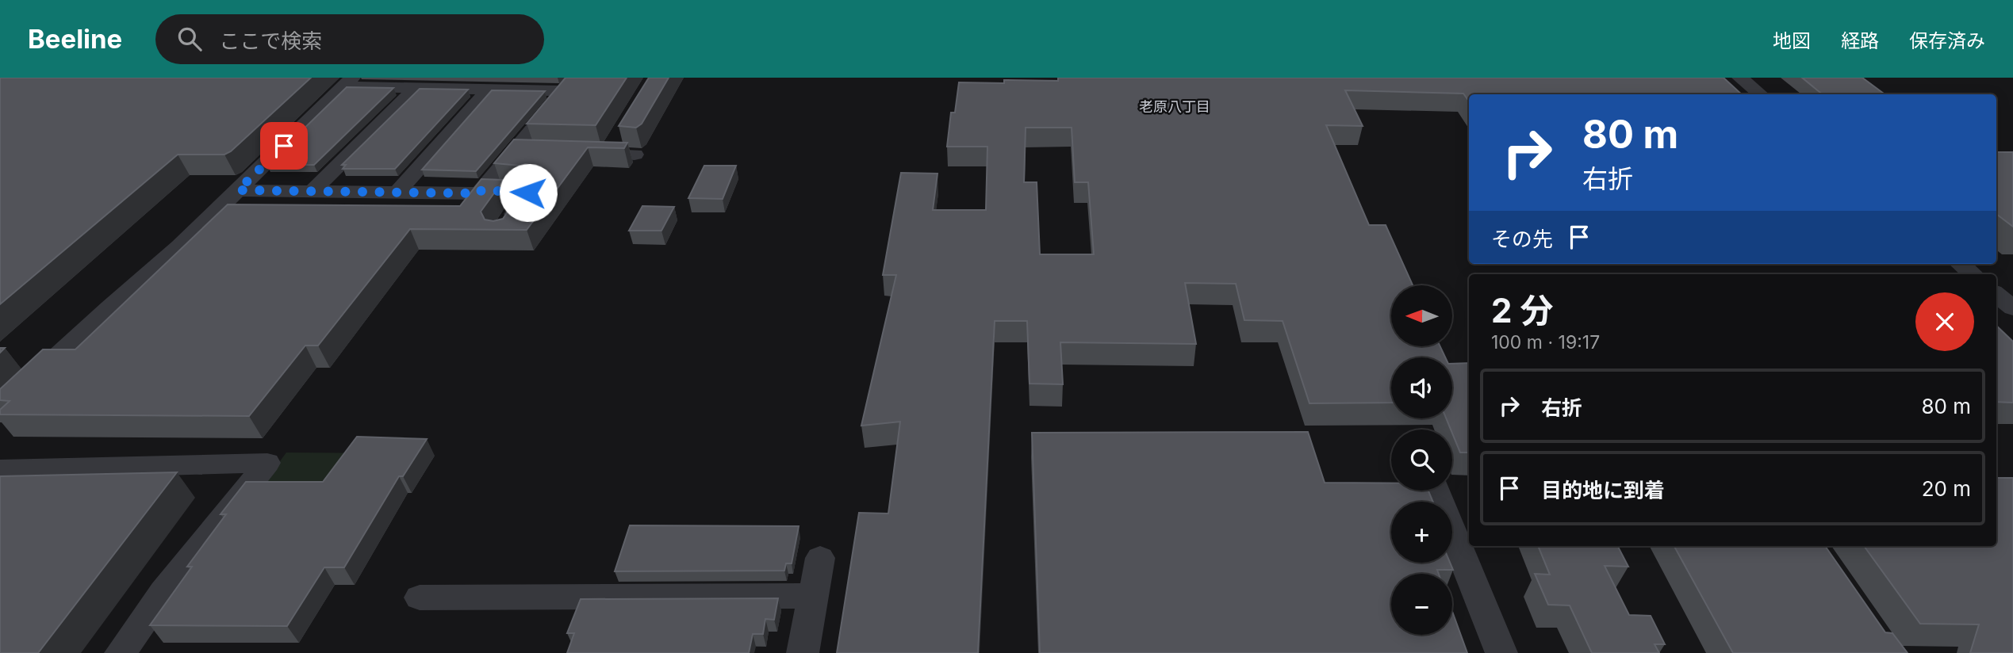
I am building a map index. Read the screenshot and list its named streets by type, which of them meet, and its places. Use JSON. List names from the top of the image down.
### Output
{
  "districts": ["老原八丁目"],
  "north": "left",
  "page": {
    "header": "Beeline",
    "search": "ここで検索",
    "nav": ["地図", "経路", "保存済み"],
    "turn": ["80 m", "右折"],
    "then": "その先",
    "heading": ["2 分", "100 m · 19:17"],
    "map_buttons": ["+", "−"],
    "list": [
      {
        "name": "右折",
        "value": "80 m"
      },
      {
        "name": "目的地に到着",
        "value": "20 m"
      }
    ]
  }
}
